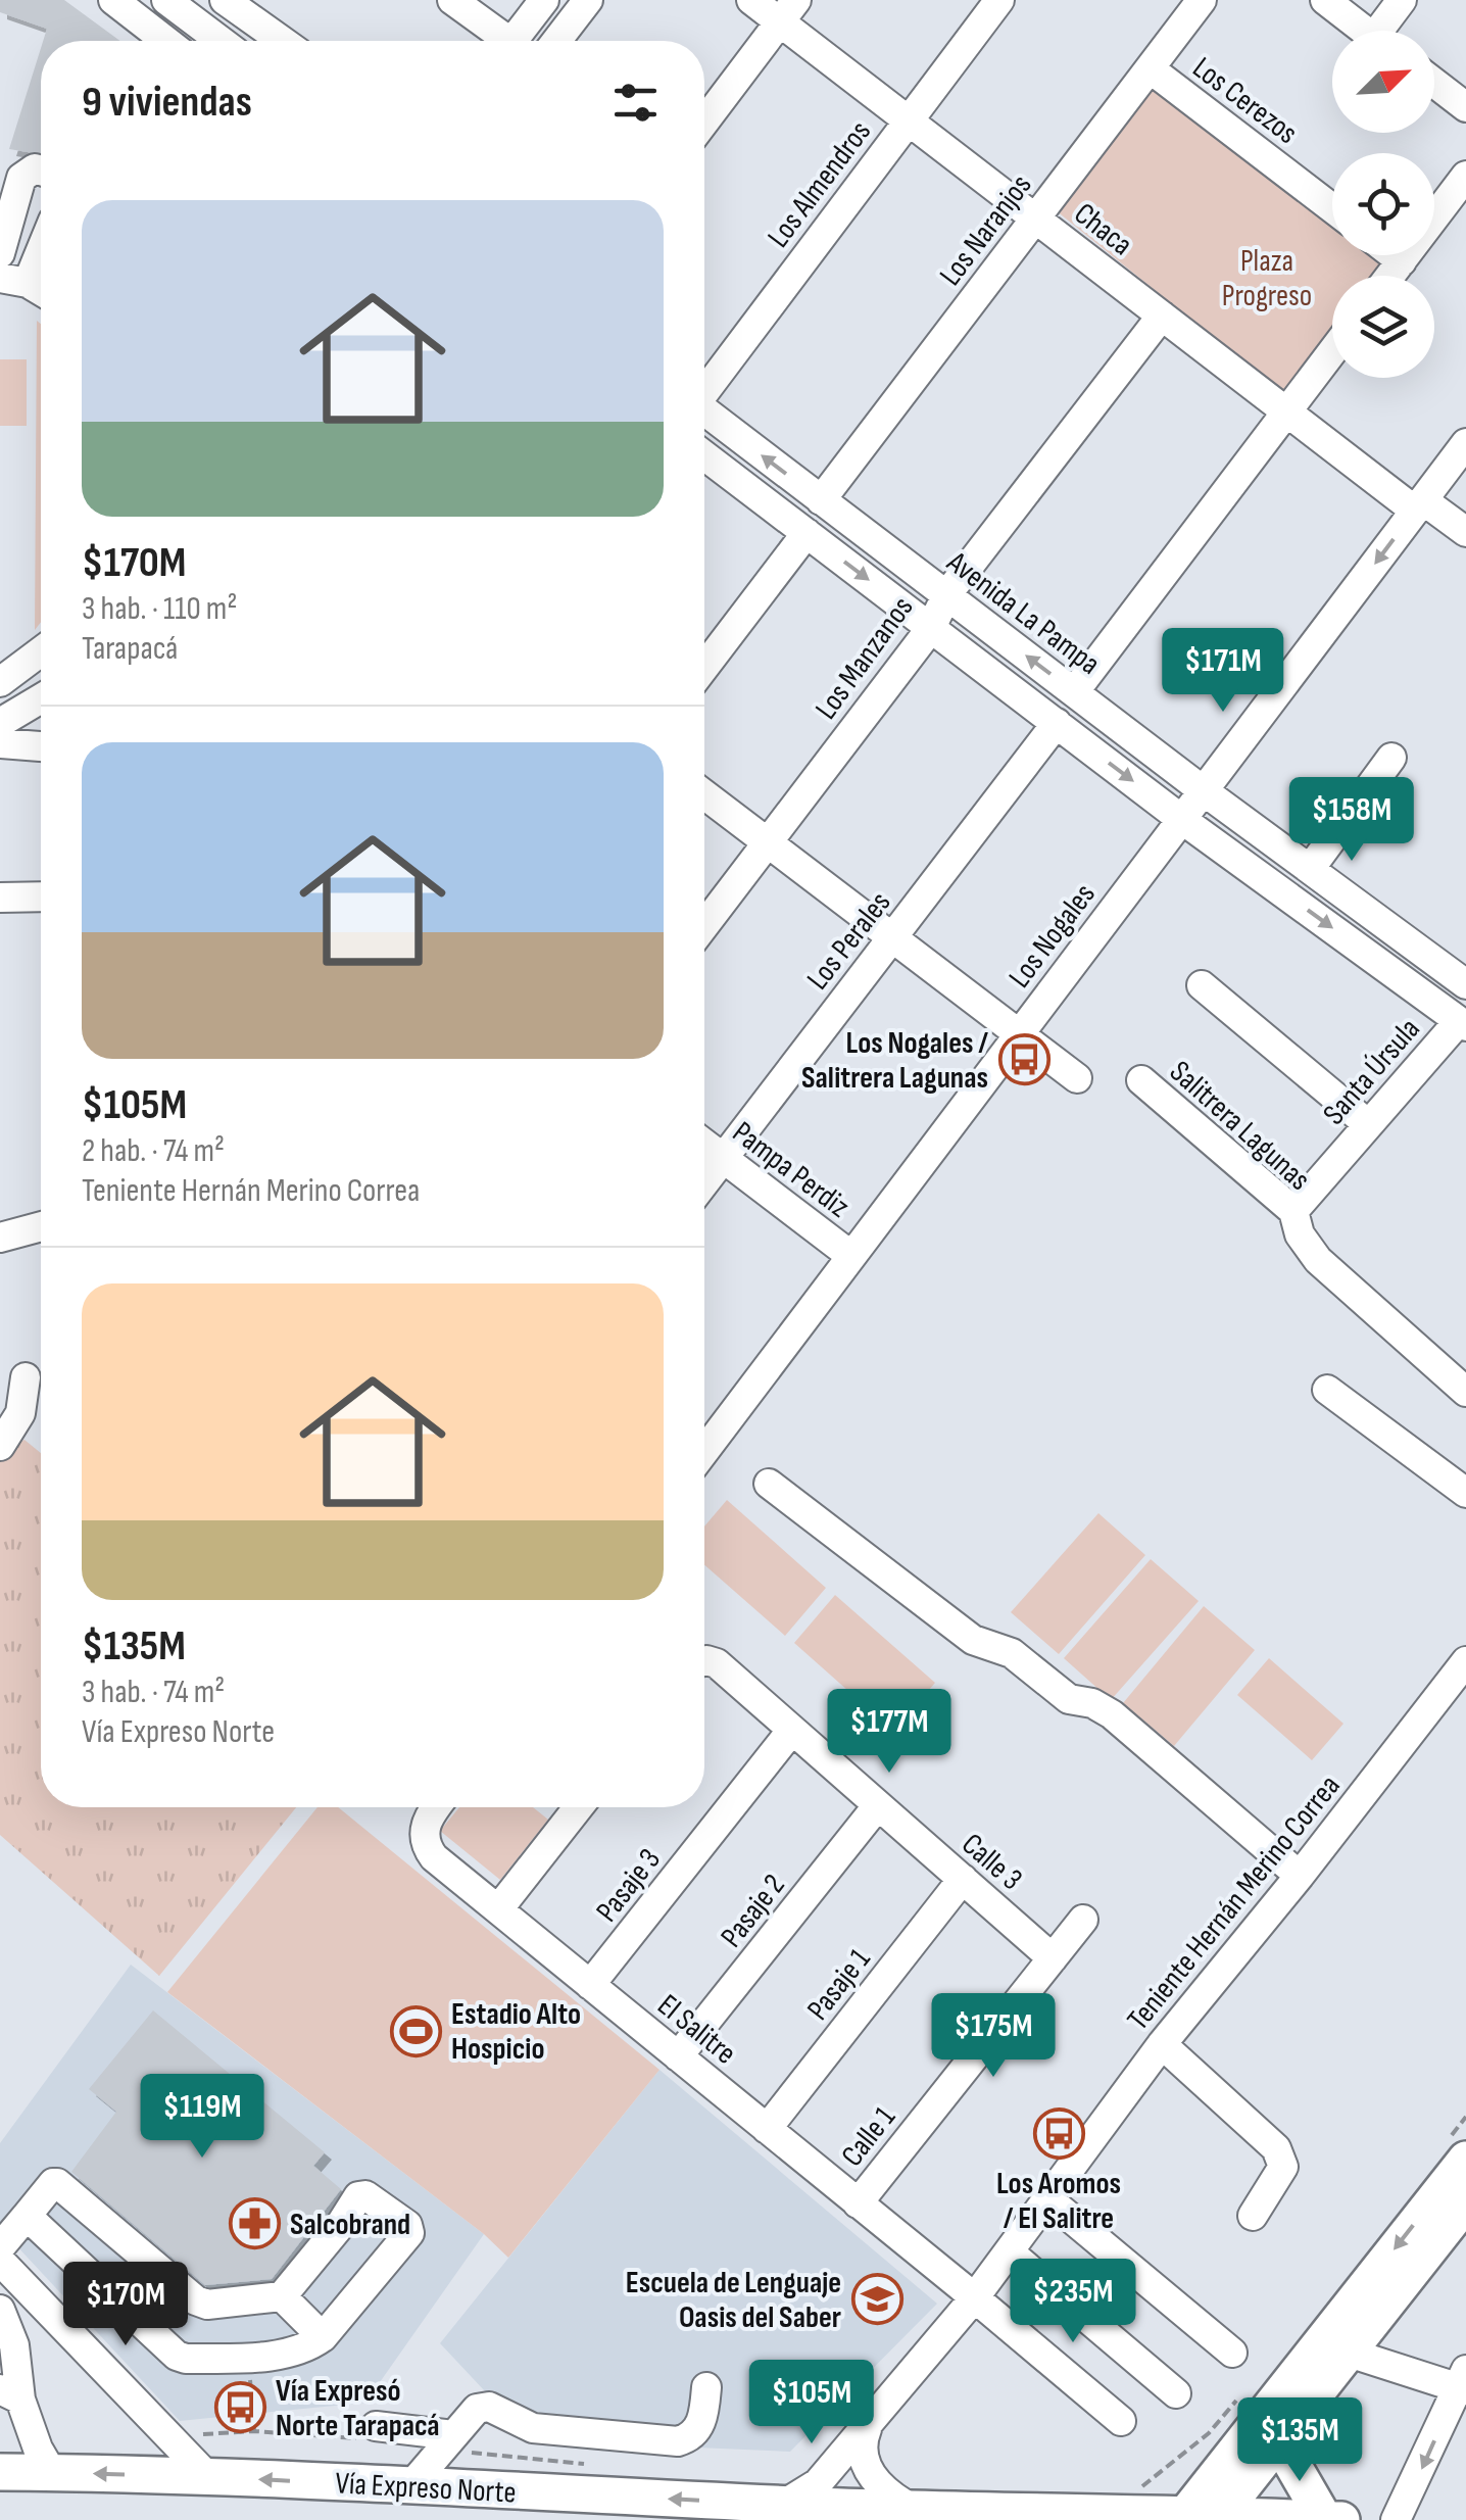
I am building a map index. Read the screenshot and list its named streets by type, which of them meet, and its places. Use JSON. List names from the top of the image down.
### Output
{
  "streets": {
    "main road": ["Vía Expreso Norte"],
    "street": [
      "Los Cerezos",
      "Los Almendros",
      "Chaca",
      "Los Naranjos",
      "Avenida La Pampa",
      "Los Manzanos",
      "Los Nogales",
      "Los Perales",
      "Santa Úrsula",
      "Salitrera Lagunas",
      "Pampa Perdiz",
      "Calle 3",
      "Pasaje 3",
      "Teniente Hernán Merino Correa",
      "Pasaje 2",
      "Pasaje 1",
      "El Salitre",
      "Calle 1"
    ]
  },
  "crossings": [
    ["Los Cerezos", "Los Naranjos"],
    ["Los Almendros", "Chaca"],
    ["Chaca", "Los Naranjos"],
    ["Chaca", "Los Manzanos"],
    ["Chaca", "Los Nogales"],
    ["Los Naranjos", "Avenida La Pampa"],
    ["Avenida La Pampa", "Los Manzanos"],
    ["Avenida La Pampa", "Los Nogales"],
    ["Los Nogales", "Pampa Perdiz"],
    ["Los Perales", "Pampa Perdiz"],
    ["Santa Úrsula", "Salitrera Lagunas"],
    ["Calle 3", "Pasaje 3"],
    ["Calle 3", "Pasaje 2"],
    ["Calle 3", "Pasaje 1"],
    ["Calle 3", "Calle 1"],
    ["Pasaje 3", "El Salitre"],
    ["Teniente Hernán Merino Correa", "El Salitre"],
    ["Teniente Hernán Merino Correa", "Vía Expreso Norte"],
    ["Pasaje 2", "El Salitre"],
    ["Pasaje 1", "El Salitre"],
    ["El Salitre", "Calle 1"]
  ],
  "one_way": ["Vía Expreso Norte"],
  "parks": ["Plaza Progreso"],
  "places": {
    "bus stop": ["Los Nogales / Salitrera Lagunas", "Los Aromos / El Salitre", "Vía Expresó Norte Tarapacá"],
    "sports": ["Estadio Alto Hospicio"],
    "pharmacy": ["Salcobrand"],
    "school or university": ["Escuela de Lenguaje Oasis del Saber"]
  },
  "north": "top right",
  "page": {
    "heading": "9 viviendas",
    "list": [
      {
        "name": "$170M",
        "note": "3 hab. · 110 m² · Tarapacá"
      },
      {
        "name": "$105M",
        "note": "2 hab. · 74 m² · Teniente Hernán Merino Correa"
      },
      {
        "name": "$135M",
        "note": "3 hab. · 74 m² · Vía Expreso Norte"
      }
    ],
    "price": [
      "$171M",
      "$158M",
      "$177M",
      "$175M",
      "$119M",
      "$235M",
      "$170M",
      "$105M",
      "$135M"
    ]
  }
}
